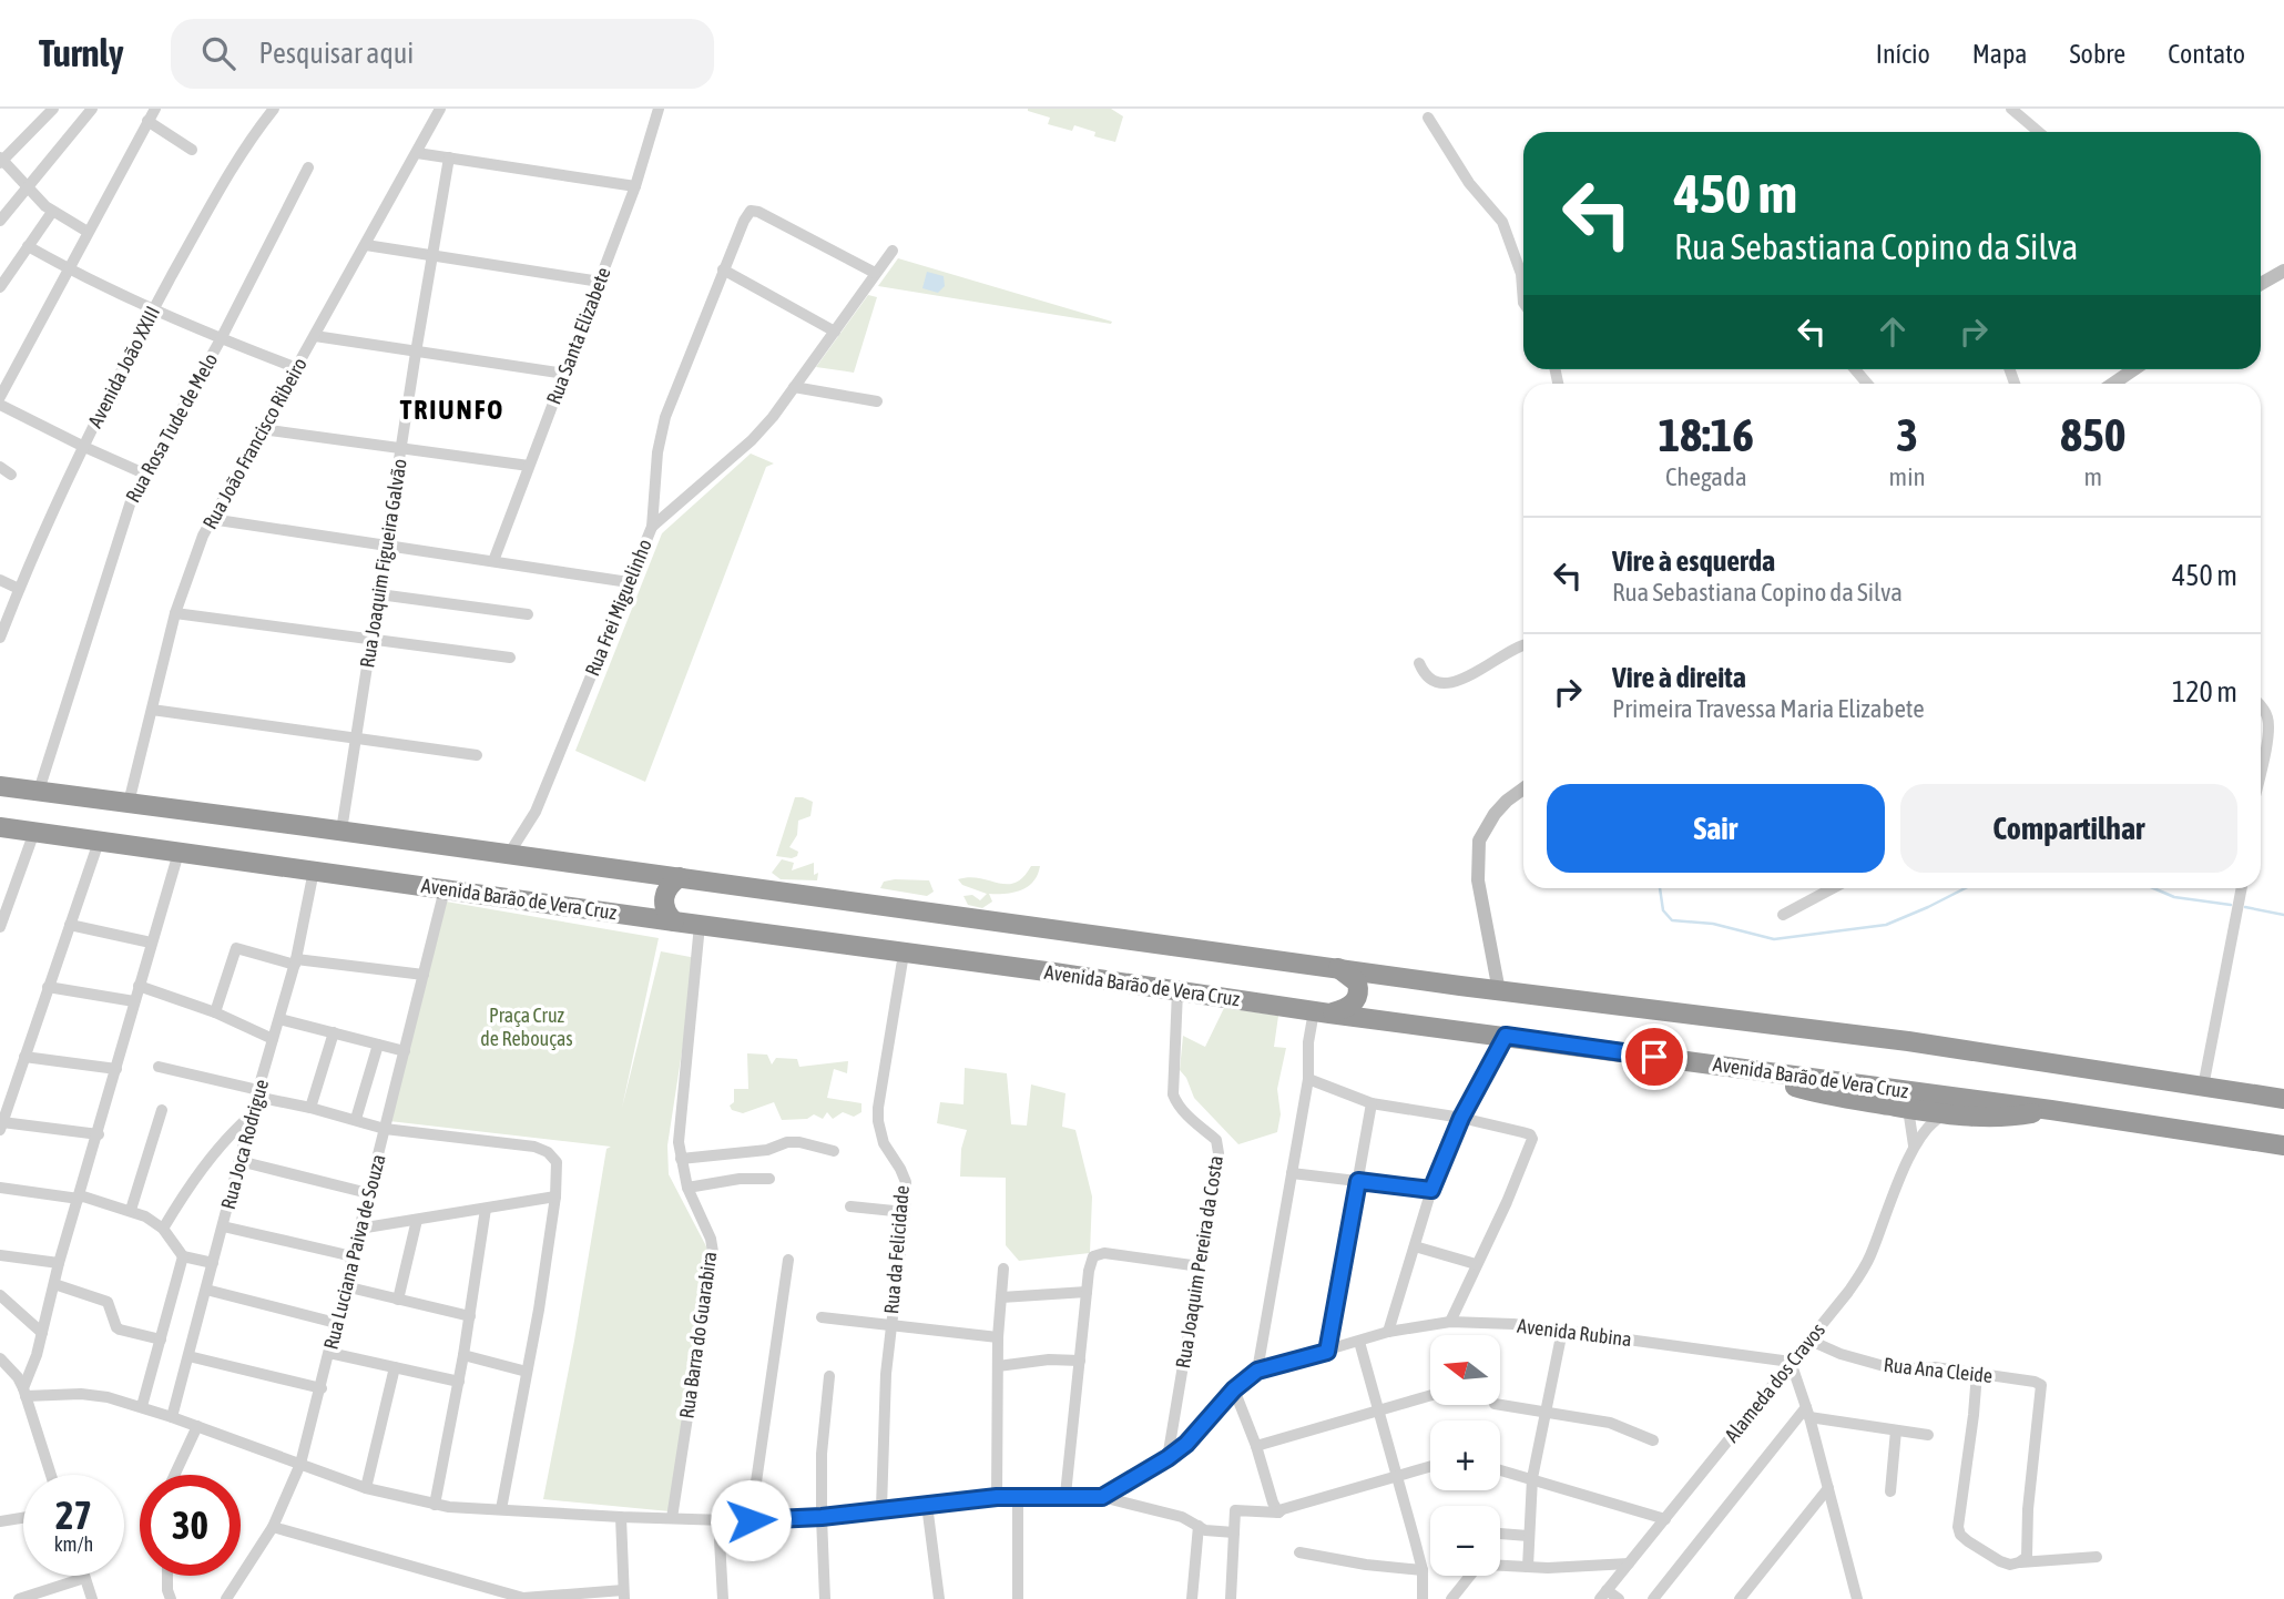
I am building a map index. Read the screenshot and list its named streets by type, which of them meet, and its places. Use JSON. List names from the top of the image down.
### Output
{
  "streets": {
    "highway": ["Avenida Barão de Vera Cruz"],
    "street": [
      "Rua Santa Elizabete",
      "Avenida João XXIII",
      "Rua Rosa Tude de Melo",
      "Rua João Francisco Ribeiro",
      "Rua Joaquim Figueira Galvão",
      "Rua Frei Miguelinho",
      "Rua Joca Rodrigue",
      "Rua da Felicidade",
      "Rua Luciana Paiva de Souza",
      "Rua Joaquim Pereira da Costa",
      "Avenida Rubina",
      "Rua Barra do Guarabira",
      "Rua Ana Cleide",
      "Alameda dos Cravos"
    ]
  },
  "crossings": [
    ["Avenida Barão de Vera Cruz", "Rua Joca Rodrigue"],
    ["Avenida Barão de Vera Cruz", "Rua da Felicidade"],
    ["Avenida Barão de Vera Cruz", "Rua Luciana Paiva de Souza"],
    ["Avenida Barão de Vera Cruz", "Rua Joaquim Pereira da Costa"],
    ["Avenida Barão de Vera Cruz", "Rua Barra do Guarabira"],
    ["Rua Joaquim Pereira da Costa", "Avenida Rubina"],
    ["Avenida Rubina", "Alameda dos Cravos"],
    ["Rua Ana Cleide", "Alameda dos Cravos"]
  ],
  "districts": ["TRIUNFO"],
  "parks": ["Praça Cruz de Rebouças"],
  "north": "left",
  "page": {
    "header": "Turnly",
    "search": "Pesquisar aqui",
    "nav": [
      "Início",
      "Mapa",
      "Sobre",
      "Contato"
    ],
    "turn": ["450 m", "Rua Sebastiana Copino da Silva"],
    "eta": [
      "18:16",
      "Chegada",
      "3",
      "min",
      "850",
      "m"
    ],
    "list": [
      {
        "name": "Vire à esquerda",
        "note": "Rua Sebastiana Copino da Silva",
        "value": "450 m"
      },
      {
        "name": "Vire à direita",
        "note": "Primeira Travessa Maria Elizabete",
        "value": "120 m"
      }
    ],
    "buttons": ["Sair", "Compartilhar"],
    "map_buttons": ["+", "−"],
    "speed": "27 km/h",
    "limit": "30"
  }
}
